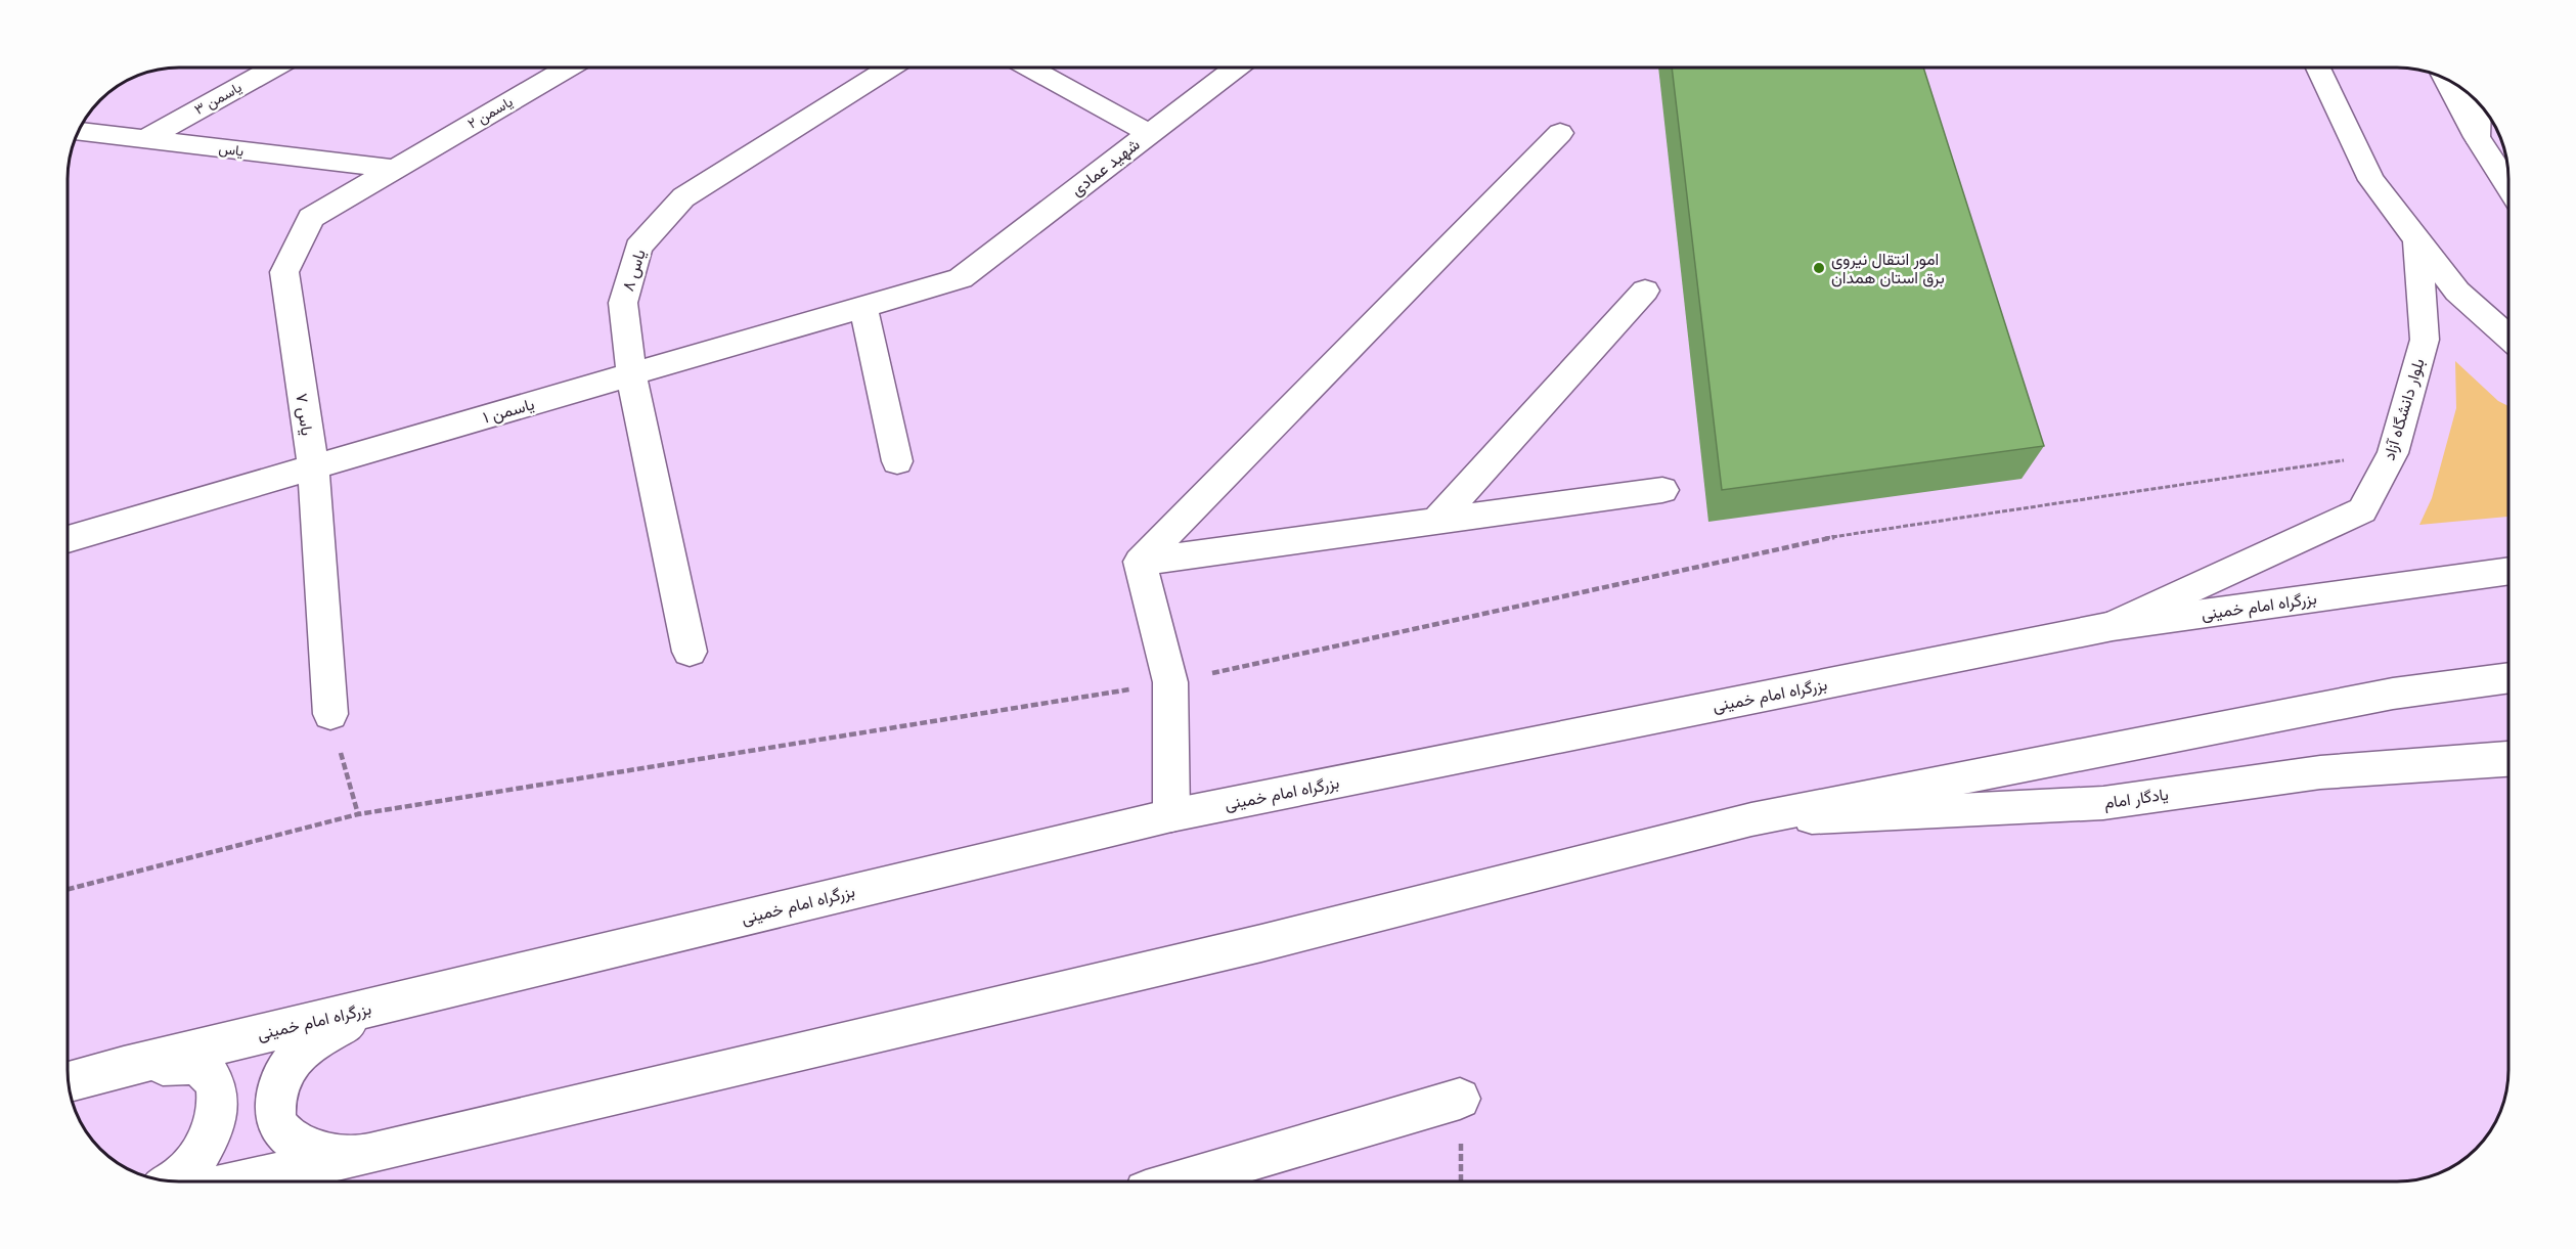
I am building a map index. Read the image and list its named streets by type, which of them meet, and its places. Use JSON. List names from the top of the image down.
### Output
{
  "streets": {
    "main road": [
      "یاسمن ۳",
      "یاسمن ۲",
      "یاس",
      "شهید عمادی",
      "یاس ۸",
      "بلوار دانشگاه آزاد",
      "یاسمن ۱",
      "یاس ۷",
      "بزرگراه امام خمینی",
      "یادگار امام"
    ]
  },
  "crossings": [
    ["یاسمن ۳", "یاس"],
    ["یاسمن ۲", "یاس"],
    ["یاسمن ۲", "یاس ۷"],
    ["یاس", "یاس ۷"],
    ["شهید عمادی", "یاسمن ۱"],
    ["یاس ۸", "یاسمن ۱"],
    ["بلوار دانشگاه آزاد", "بزرگراه امام خمینی"],
    ["یاسمن ۱", "یاس ۷"]
  ],
  "places": ["امور انتقال نیروی برق استان همدان"]
}
